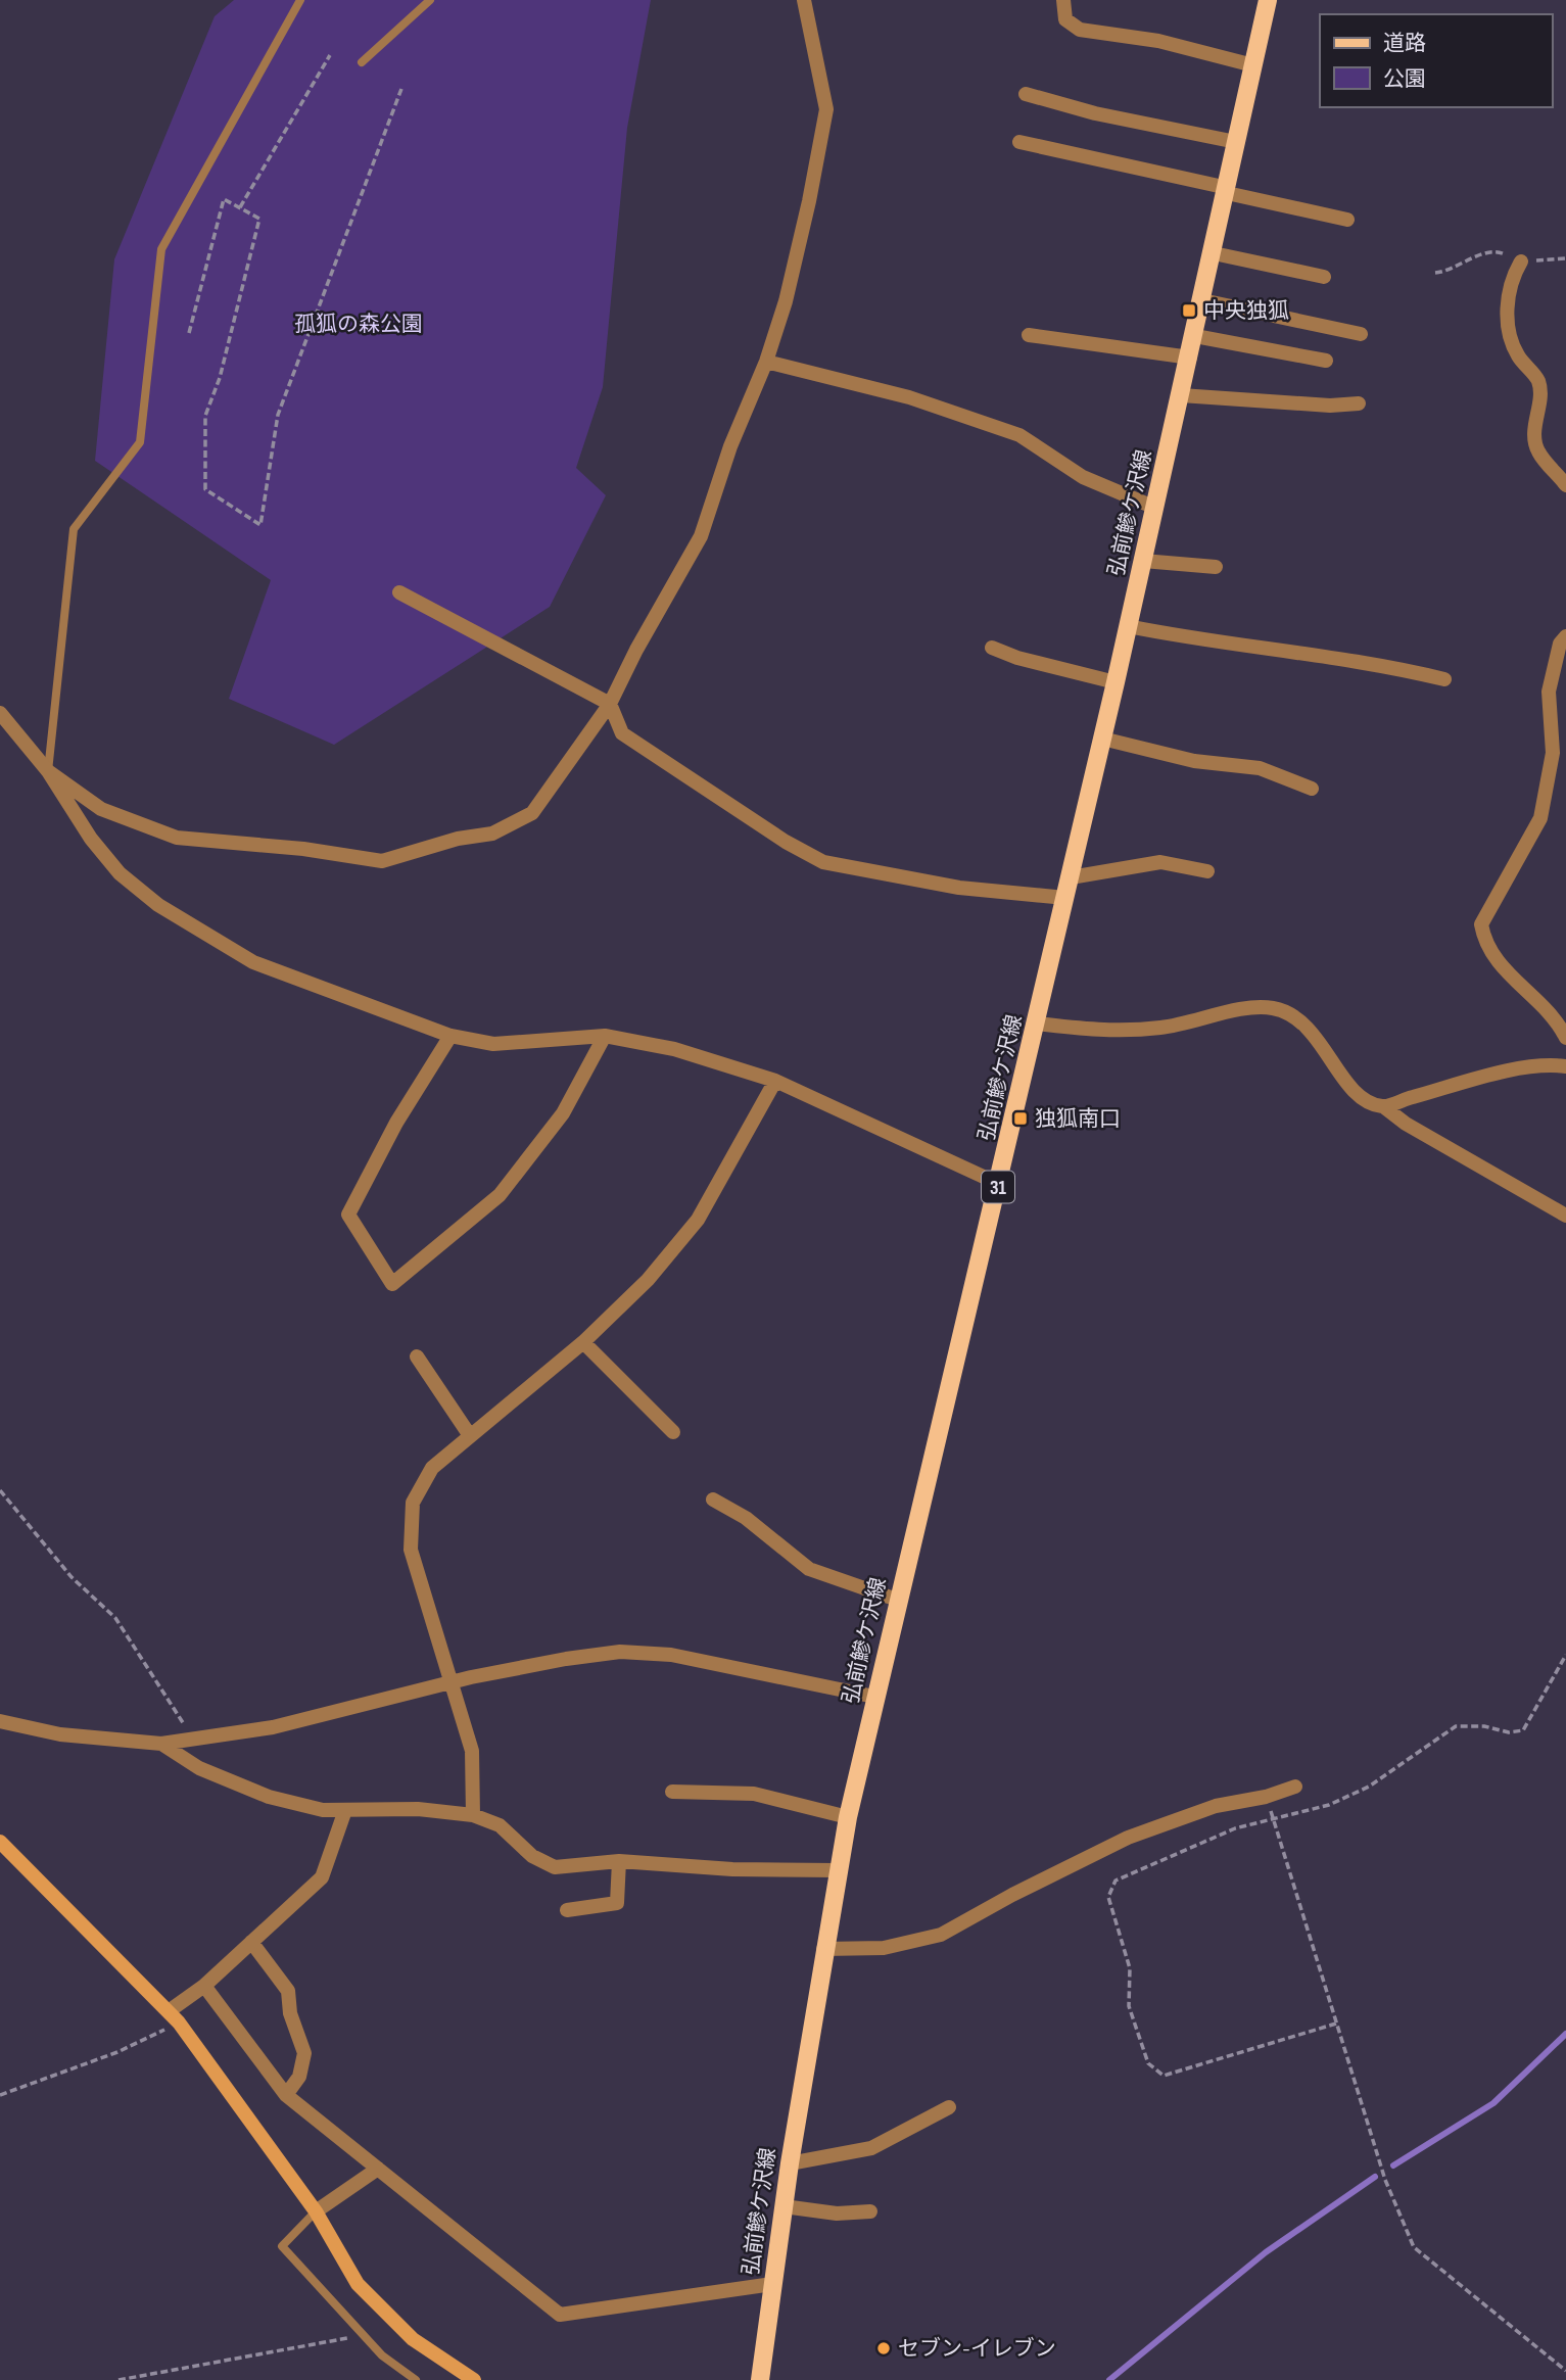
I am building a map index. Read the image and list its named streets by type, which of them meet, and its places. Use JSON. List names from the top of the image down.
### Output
{
  "streets": {
    "main road": ["弘前鰺ケ沢線", "31"]
  },
  "parks": ["孤狐の森公園"],
  "places": {
    "transit": ["中央独狐", "独狐南口"],
    "other": ["セブン-イレブン"]
  },
  "legend": ["道路", "公園"]
}
